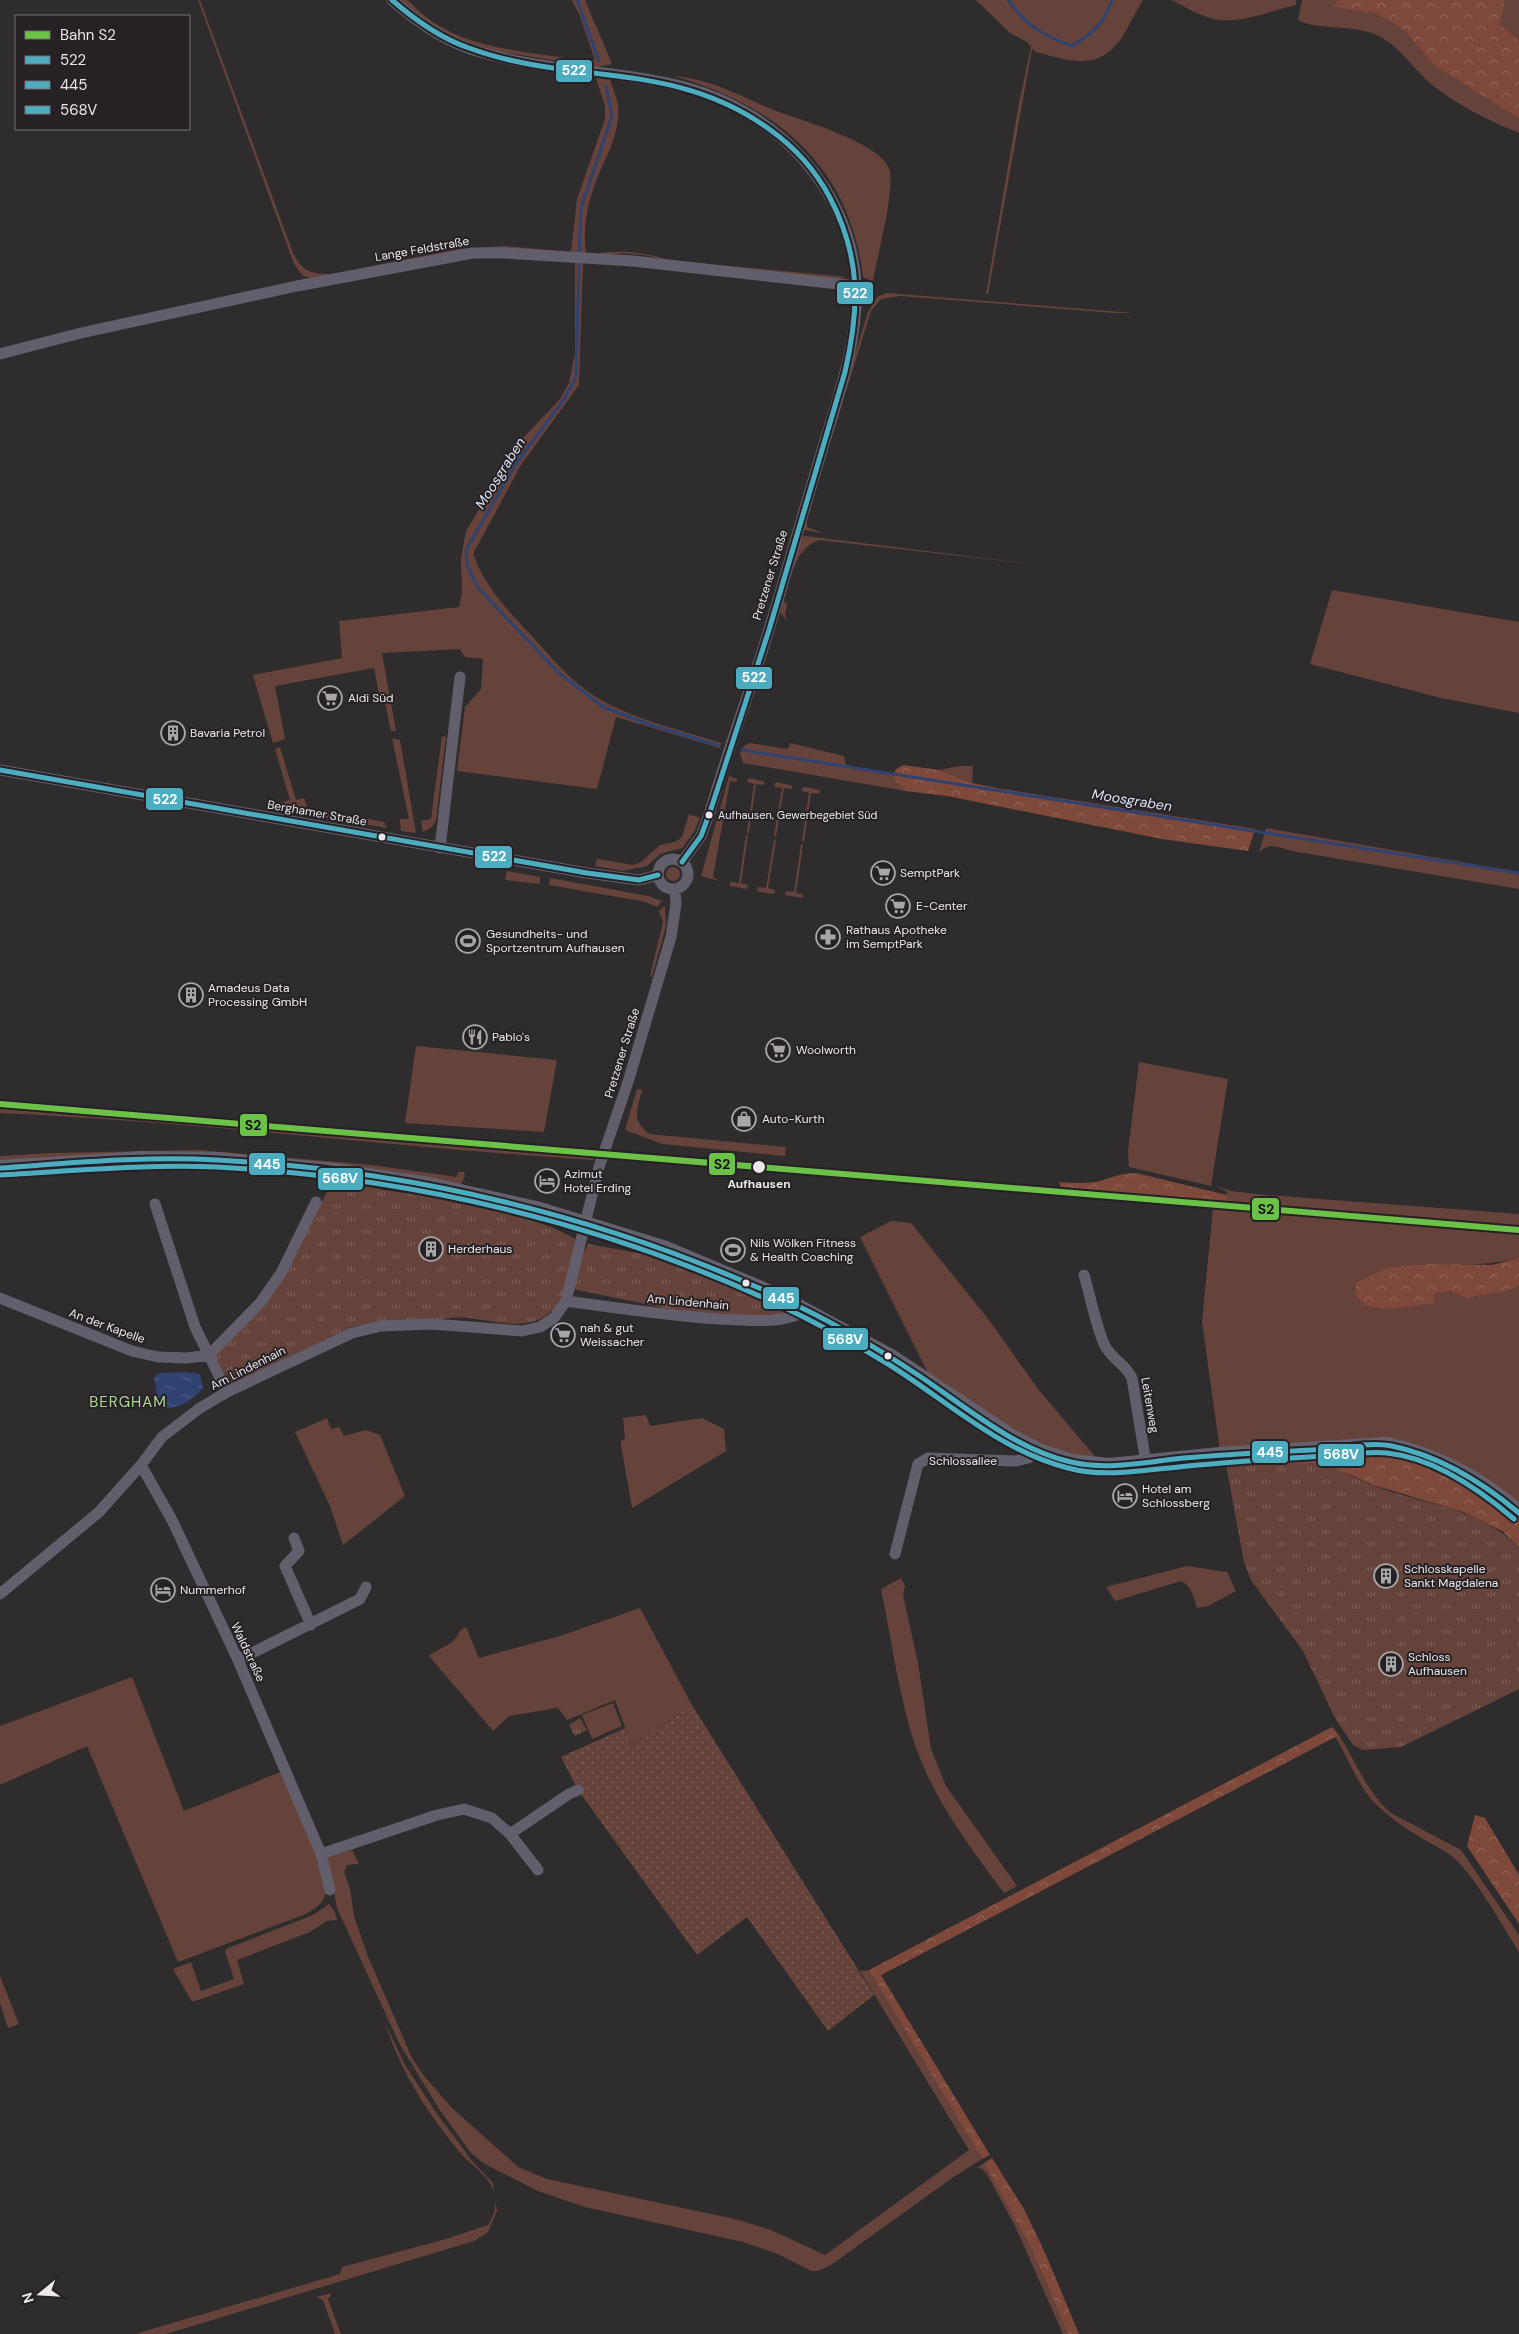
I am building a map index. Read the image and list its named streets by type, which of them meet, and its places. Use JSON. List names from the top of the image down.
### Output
{
  "streets": {
    "street": [
      "Lange Feldstraße",
      "Pretzener Straße",
      "Berghamer Straße",
      "Am Lindenhain",
      "An der Kapelle",
      "Leitenweg",
      "Schlossallee",
      "Waldstraße"
    ]
  },
  "crossings": [
    ["Lange Feldstraße", "Pretzener Straße"],
    ["Pretzener Straße", "Berghamer Straße"],
    ["Pretzener Straße", "Am Lindenhain"],
    ["Am Lindenhain", "Waldstraße"]
  ],
  "districts": ["BERGHAM"],
  "water": ["Moosgraben"],
  "places": {
    "supermarket": [
      "Aldi Süd",
      "SemptPark",
      "E-Center",
      "Woolworth",
      "nah & gut Weissacher"
    ],
    "building": [
      "Bavaria Petrol",
      "Amadeus Data Processing GmbH",
      "Herderhaus",
      "Schlosskapelle Sankt Magdalena",
      "Schloss Aufhausen"
    ],
    "other": ["Aufhausen, Gewerbegebiet Süd", "Aufhausen"],
    "pharmacy": ["Rathaus Apotheke im SemptPark"],
    "sports": ["Gesundheits- und Sportzentrum Aufhausen", "Nils Wölken Fitness & Health Coaching"],
    "restaurant": ["Pablo's"],
    "shop": ["Auto-Kurth"],
    "hotel": ["Azimut Hotel Erding", "Hotel am Schlossberg", "Nummerhof"]
  },
  "lines": [
    "transit line 522",
    "rail line S2",
    "transit line 445",
    "transit line 568V"
  ],
  "legend": [
    "Bahn S2",
    "522",
    "445",
    "568V"
  ],
  "north": "left"
}
